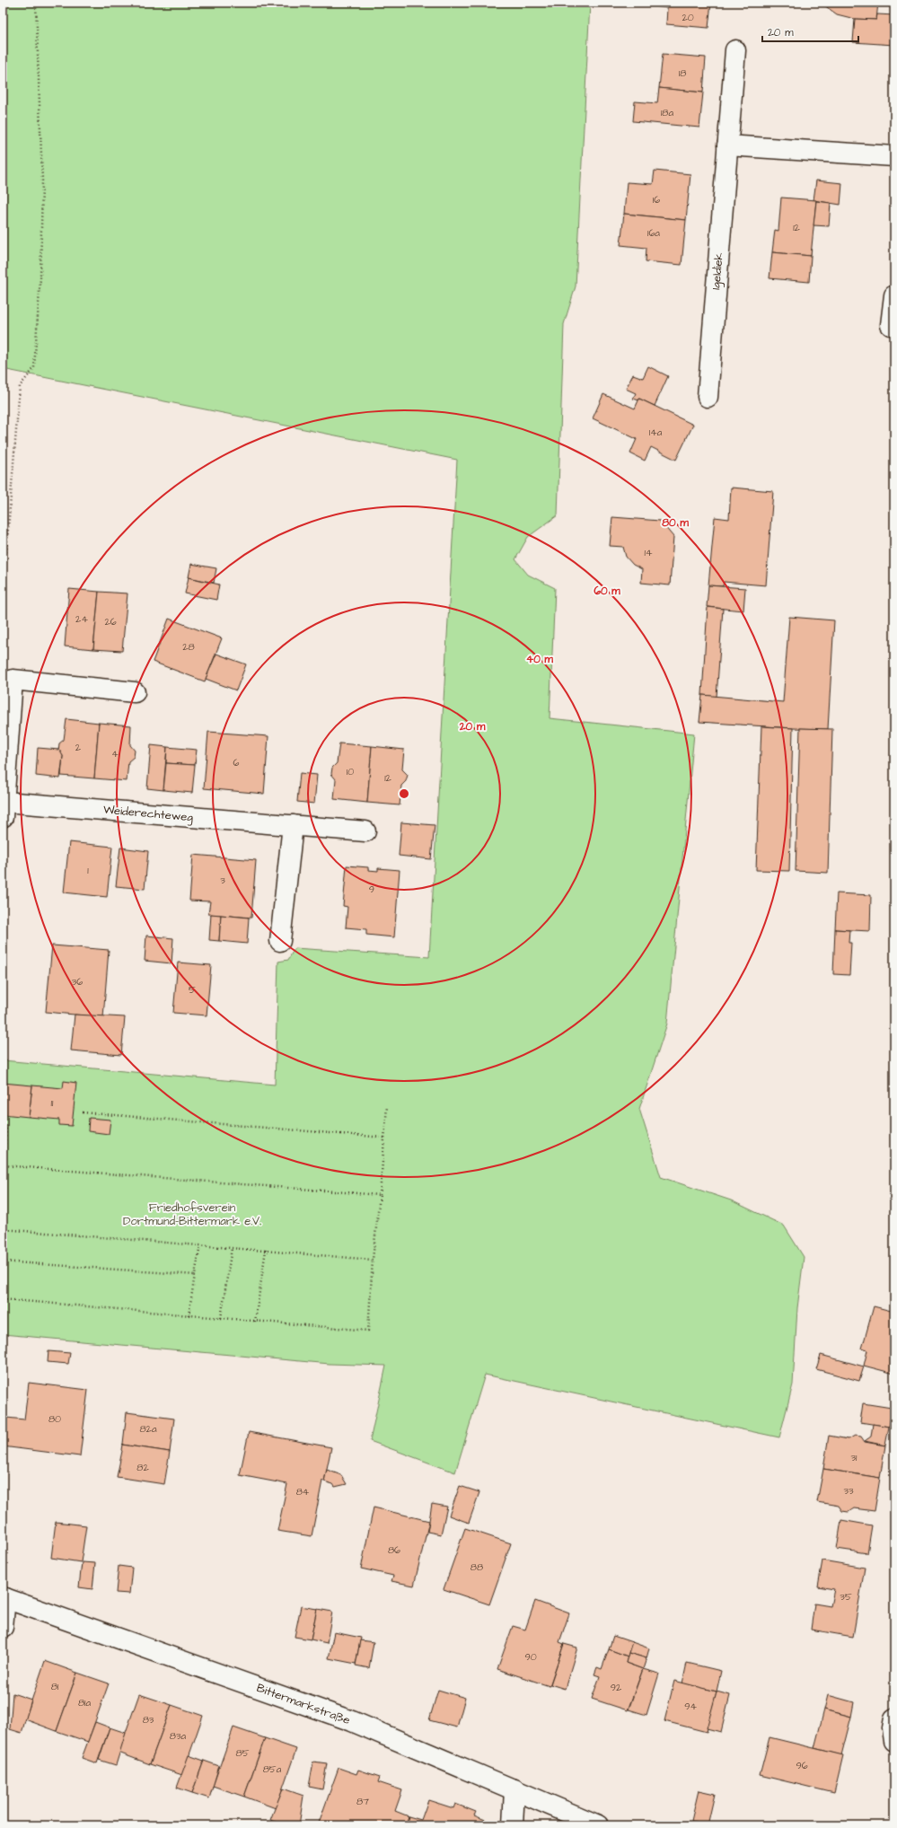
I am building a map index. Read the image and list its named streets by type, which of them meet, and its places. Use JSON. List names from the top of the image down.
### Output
{
  "streets": {
    "street": ["Igeldiek", "Weiderechteweg", "Bittermarkstraße"]
  },
  "parks": ["Friedhofsverein Dortmund-Bittermark e.V."],
  "house_numbers": [
    "20",
    "18",
    "18a",
    "16",
    "12",
    "16a",
    "14a",
    "14",
    "24",
    "26",
    "28",
    "2",
    "4",
    "6",
    "10",
    "12",
    "1",
    "3",
    "9",
    "36",
    "5",
    "11",
    "80",
    "82a",
    "31",
    "82",
    "33",
    "84",
    "86",
    "88",
    "35",
    "90",
    "81",
    "92",
    "81a",
    "94",
    "83",
    "83a",
    "85",
    "96",
    "85a",
    "87"
  ],
  "scale_bar": "20 m",
  "rings": [
    "80 m",
    "60 m",
    "40 m",
    "20 m"
  ]
}
